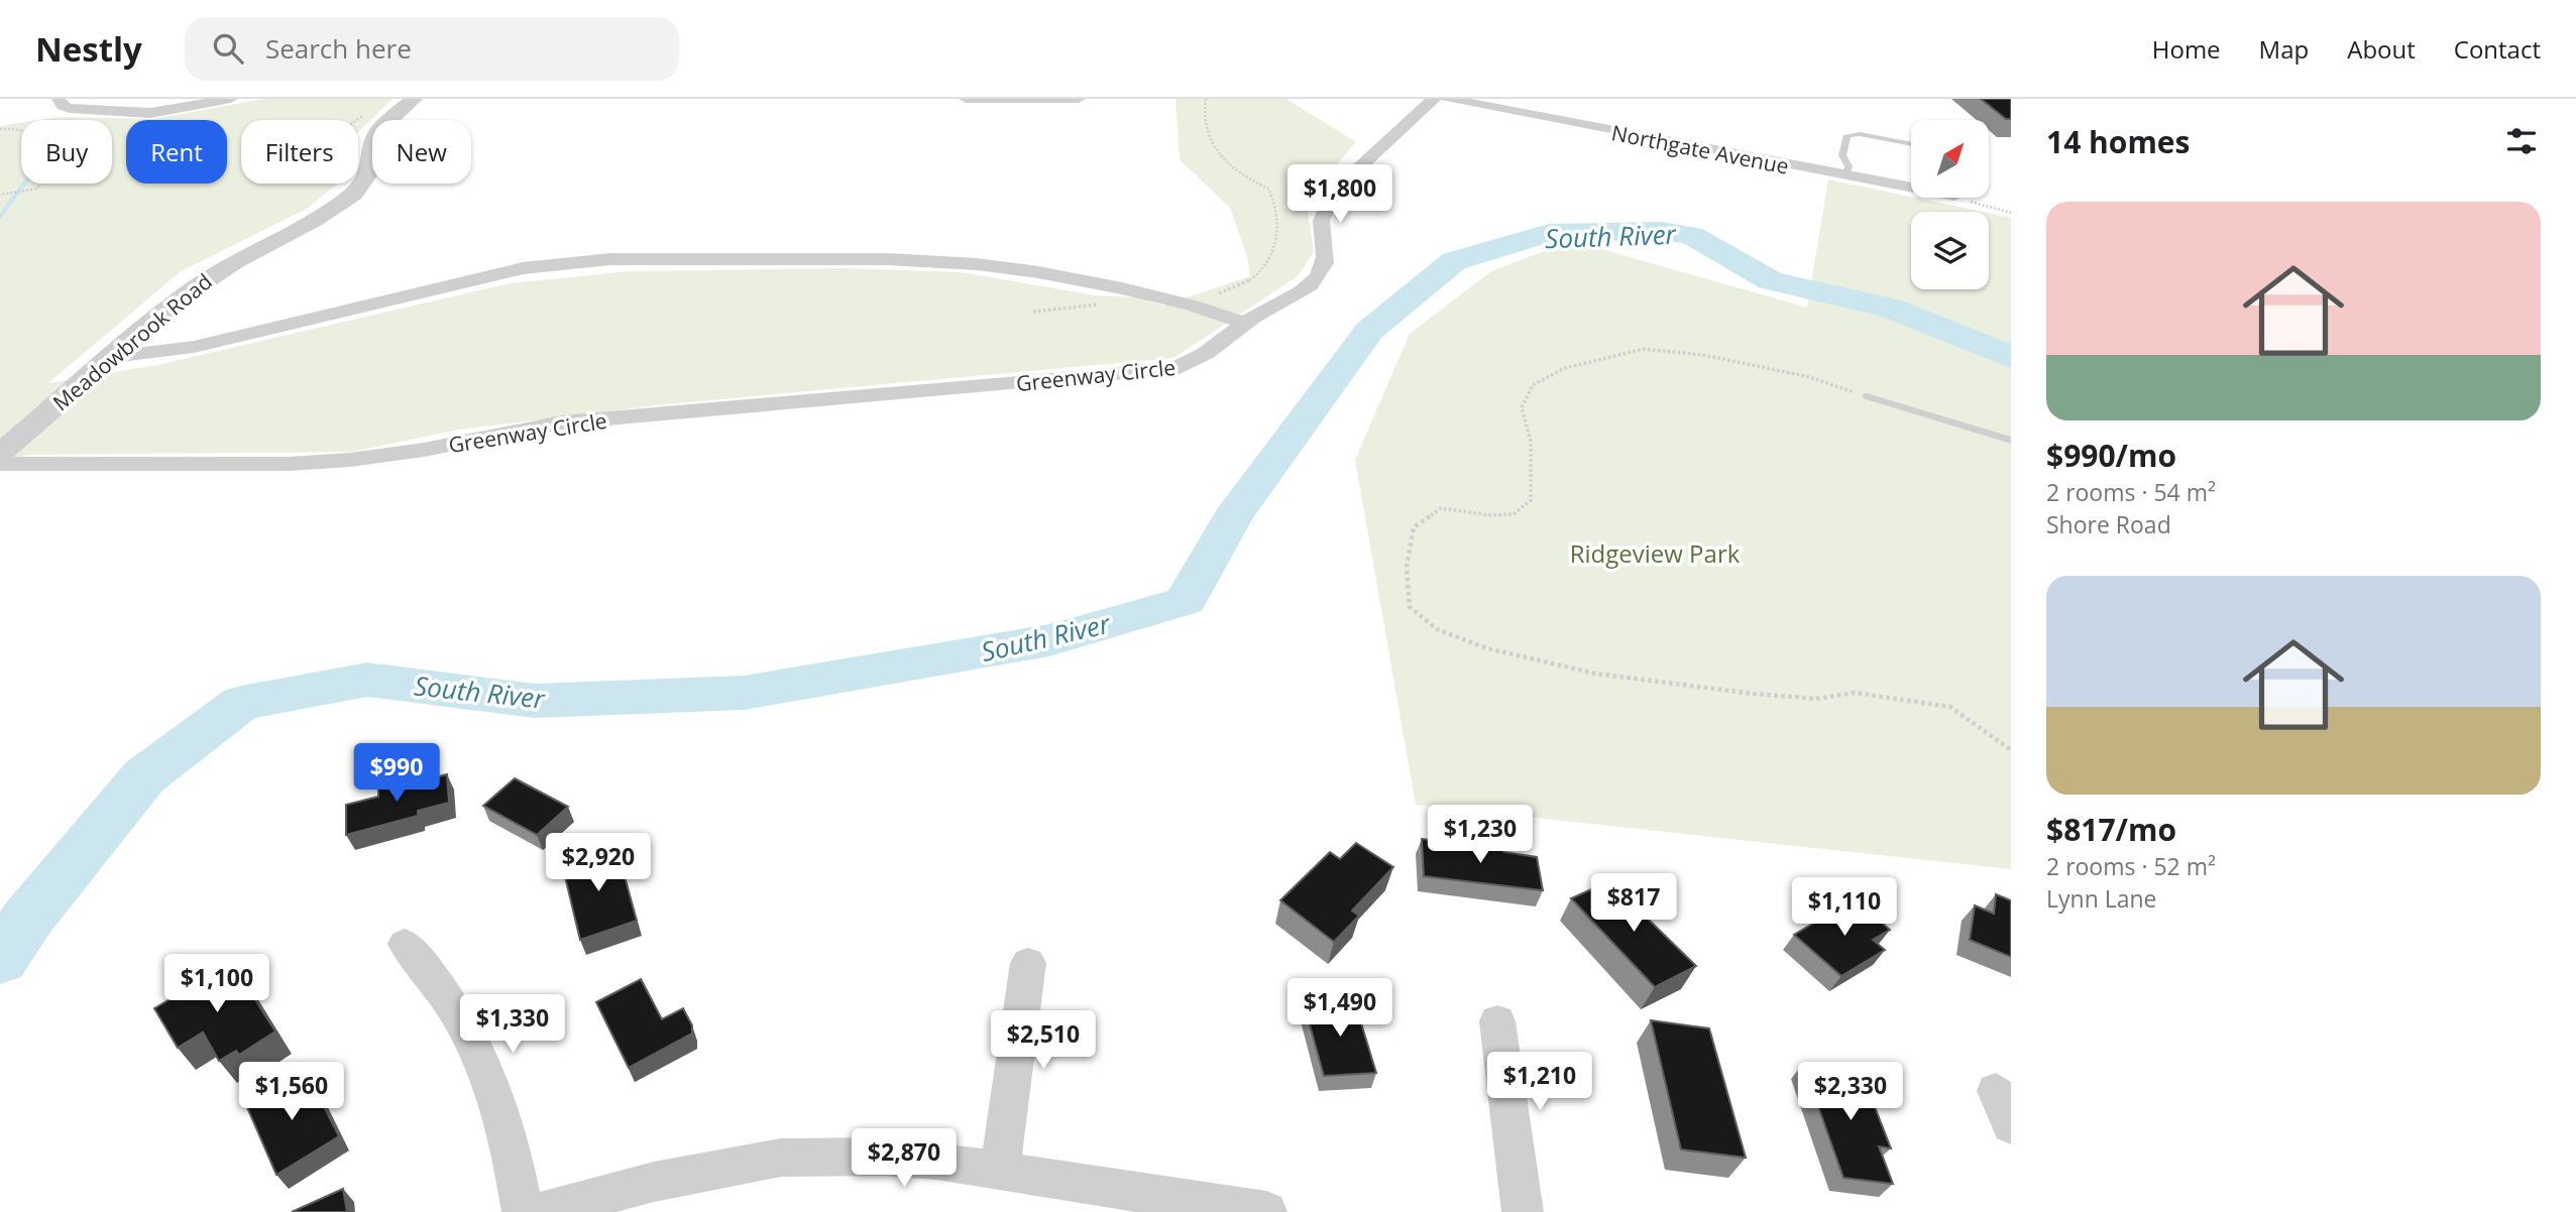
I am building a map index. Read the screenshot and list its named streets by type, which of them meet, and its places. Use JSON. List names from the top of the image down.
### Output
{
  "streets": {
    "street": ["Northgate Avenue", "Meadowbrook Road", "Greenway Circle"]
  },
  "crossings": [
    ["Meadowbrook Road", "Greenway Circle"]
  ],
  "water": ["South River"],
  "parks": ["Ridgeview Park"],
  "north": "top right",
  "page": {
    "header": "Nestly",
    "search": "Search here",
    "nav": [
      "Home",
      "Map",
      "About",
      "Contact"
    ],
    "heading": "14 homes",
    "chip": [
      "Buy",
      "Rent",
      "Filters",
      "New"
    ],
    "price": [
      "$1,800",
      "$990",
      "$1,230",
      "$2,920",
      "$817",
      "$1,110",
      "$1,100",
      "$1,490",
      "$1,330",
      "$2,510",
      "$1,210",
      "$1,560",
      "$2,330",
      "$2,870"
    ],
    "list": [
      {
        "name": "$990/mo",
        "note": "2 rooms · 54 m² · Shore Road"
      },
      {
        "name": "$817/mo",
        "note": "2 rooms · 52 m² · Lynn Lane"
      }
    ]
  }
}
